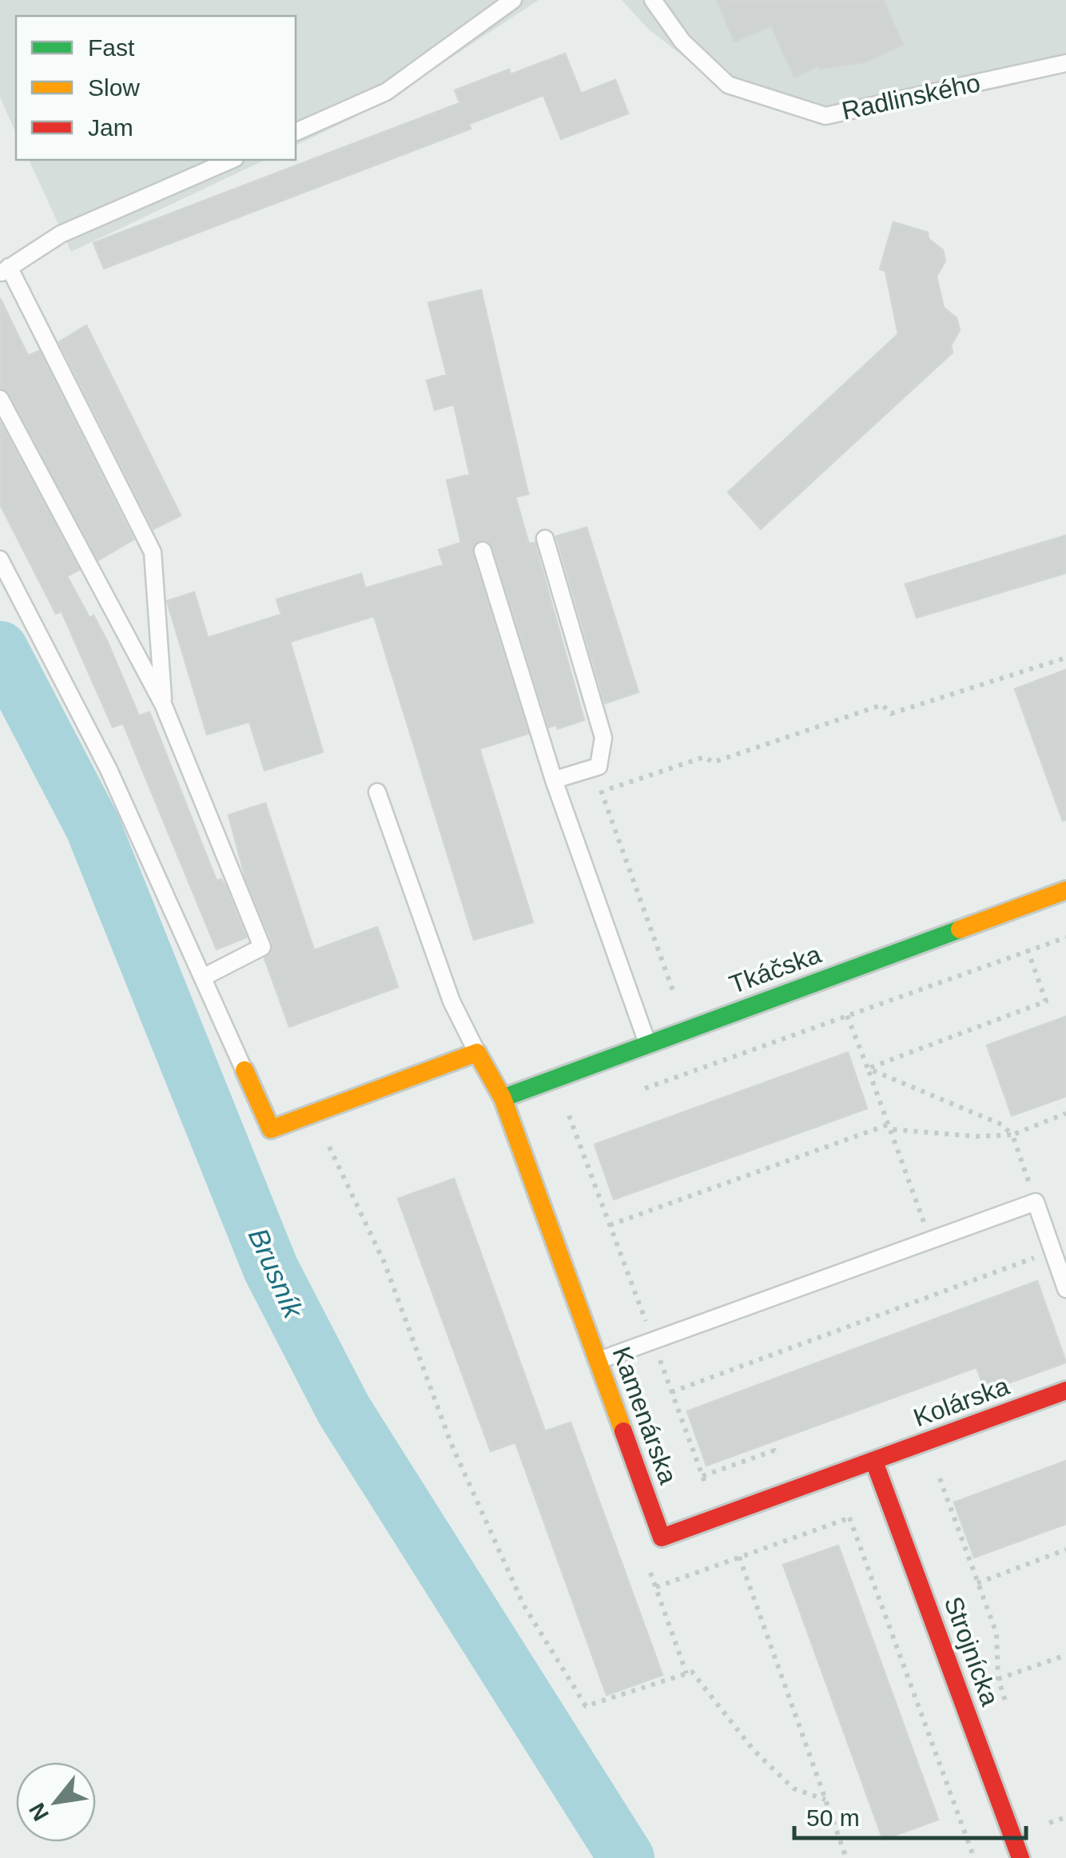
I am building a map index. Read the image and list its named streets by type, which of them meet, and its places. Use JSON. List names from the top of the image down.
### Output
{
  "streets": {
    "street": [
      "Tkáčska",
      "Kolárska",
      "Kamenárska",
      "Strojnícka"
    ],
    "lane": ["Radlinského"]
  },
  "crossings": [
    ["Tkáčska", "Kamenárska"],
    ["Kolárska", "Kamenárska"],
    ["Kolárska", "Strojnícka"],
    ["Kamenárska", "Strojnícka"]
  ],
  "water": ["Brusník"],
  "legend": ["Fast", "Slow", "Jam"],
  "scale_bar": "50 m",
  "north": "bottom left"
}
